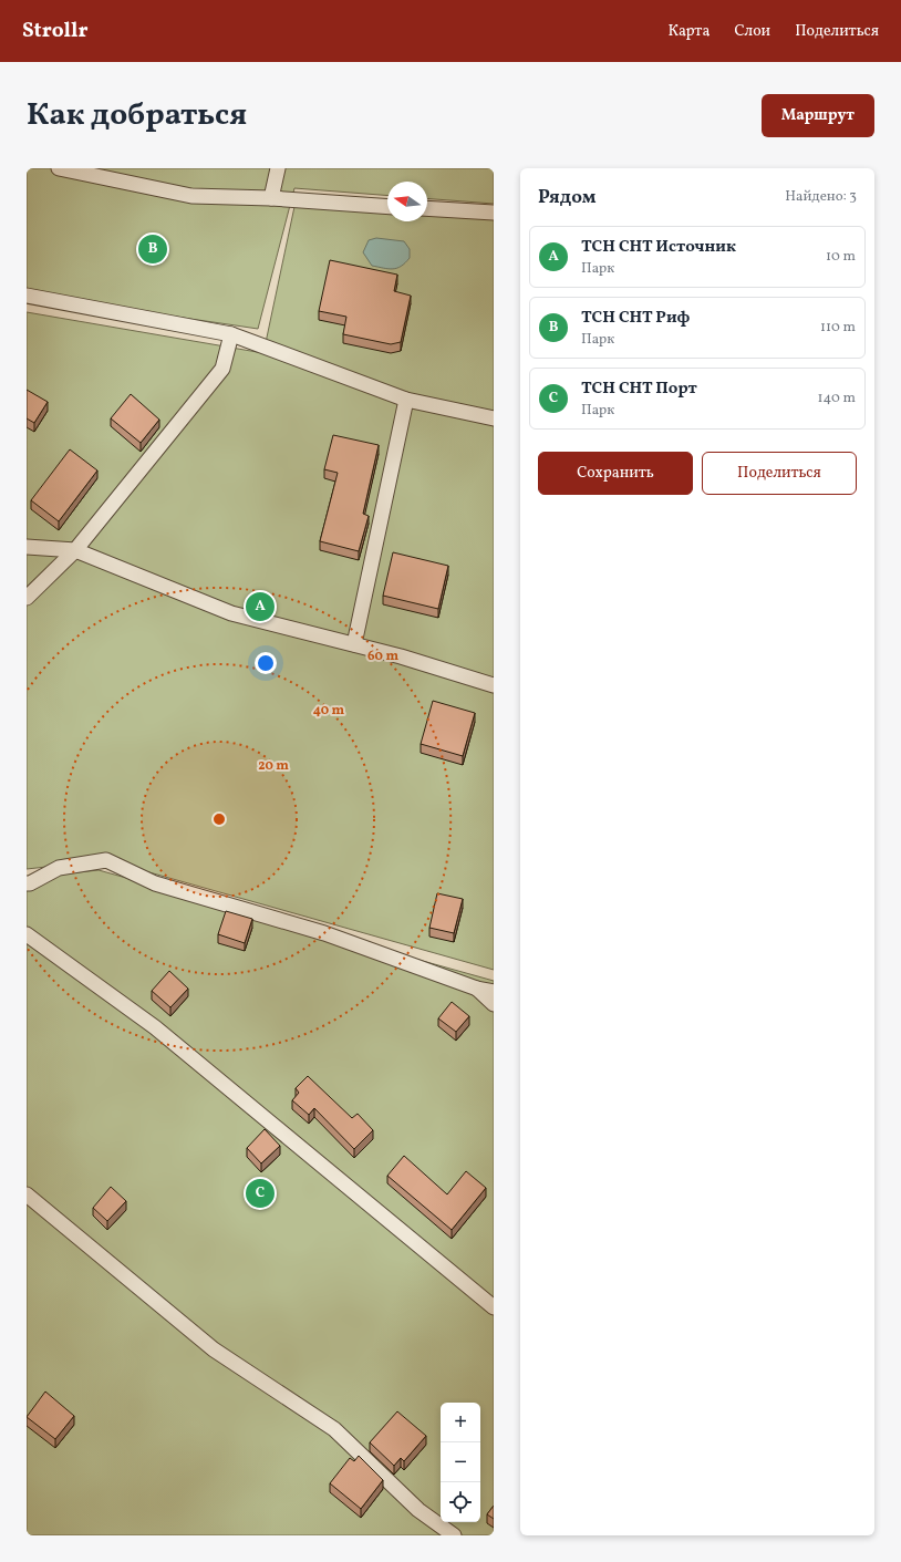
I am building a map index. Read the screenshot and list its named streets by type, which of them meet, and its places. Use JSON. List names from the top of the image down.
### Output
{
  "north": "left",
  "page": {
    "header": "Strollr",
    "nav": ["Карта", "Слои", "Поделиться"],
    "title": "Как добраться",
    "buttons": [
      "Маршрут",
      ["Сохранить", "Поделиться"]
    ],
    "heading": ["Рядом", "Найдено: 3"],
    "list": [
      {
        "mark": "A",
        "name": "ТСН СНТ Источник",
        "note": "Парк",
        "value": "10 m"
      },
      {
        "mark": "B",
        "name": "ТСН СНТ Риф",
        "note": "Парк",
        "value": "110 m"
      },
      {
        "mark": "C",
        "name": "ТСН СНТ Порт",
        "note": "Парк",
        "value": "140 m"
      }
    ],
    "pins": ["B", "A", "C"],
    "map_buttons": ["+", "−"]
  },
  "rings": ["60 m", "40 m", "20 m"]
}
